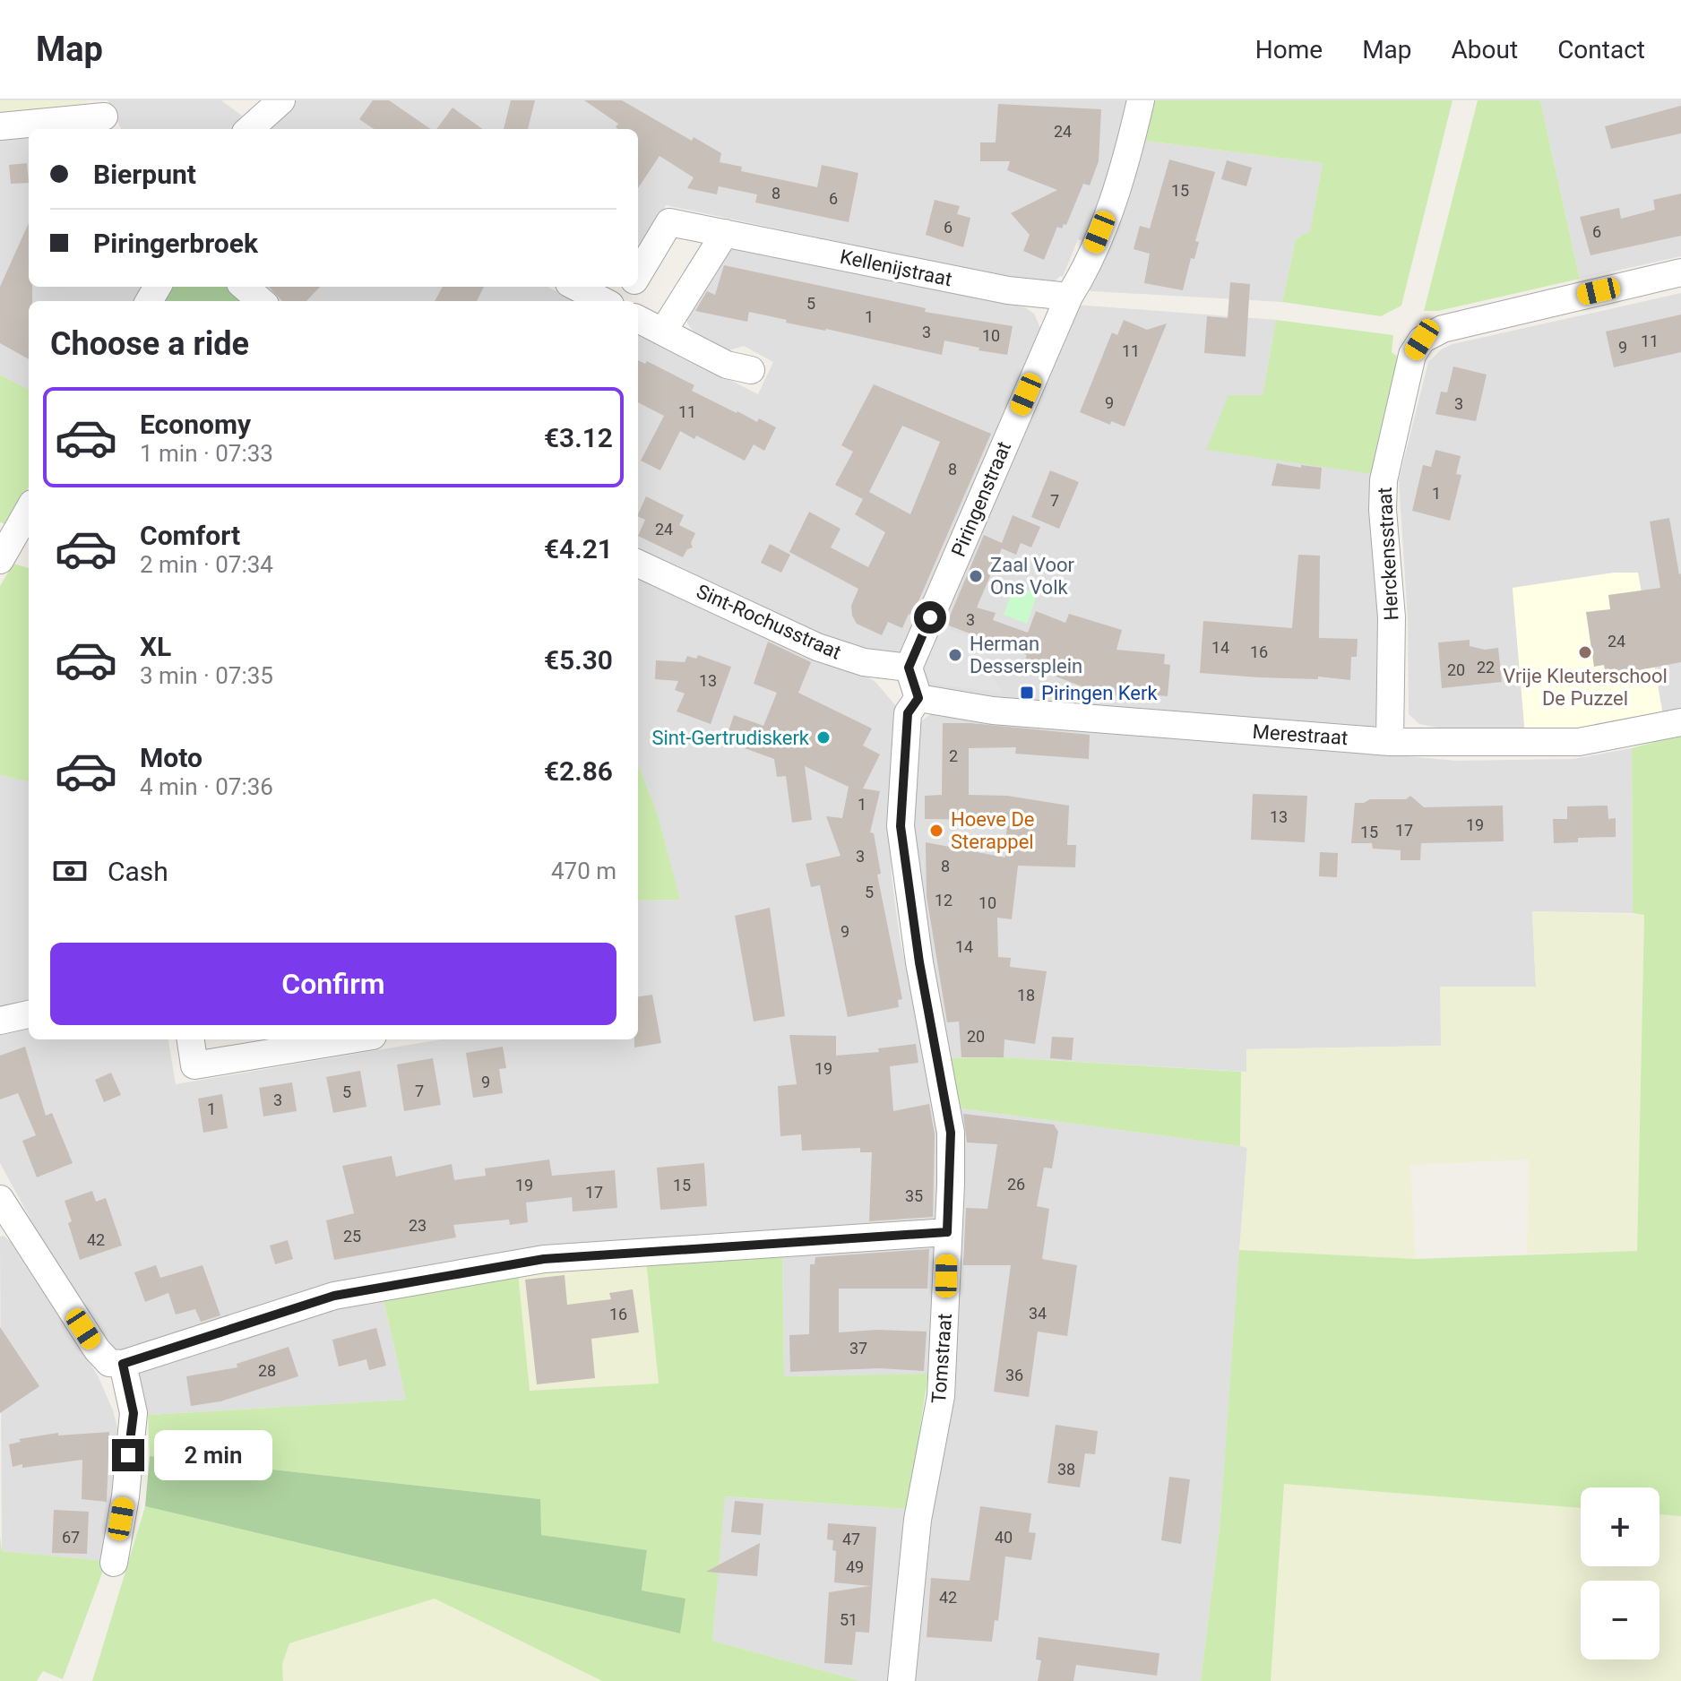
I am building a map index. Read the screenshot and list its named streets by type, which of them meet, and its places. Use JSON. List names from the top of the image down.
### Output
{
  "streets": {
    "street": [
      "Kellenijstraat",
      "Piringenstraat",
      "Herckensstraat",
      "Sint-Rochusstraat",
      "Merestraat",
      "Tomstraat"
    ]
  },
  "crossings": [
    ["Kellenijstraat", "Piringenstraat"],
    ["Piringenstraat", "Sint-Rochusstraat"],
    ["Herckensstraat", "Merestraat"],
    ["Merestraat", "Tomstraat"]
  ],
  "places": {
    "other": [
      "Zaal Voor Ons Volk",
      "Vrije Kleuterschool De Puzzel",
      "Herman Dessersplein",
      "Sint-Gertrudiskerk",
      "Hoeve De Sterappel"
    ],
    "transit": ["Piringen Kerk"]
  },
  "house_numbers": [
    "24",
    "15",
    "8",
    "6",
    "6",
    "6",
    "5",
    "1",
    "3",
    "10",
    "11",
    "9",
    "11",
    "9",
    "3",
    "11",
    "8",
    "1",
    "7",
    "24",
    "3",
    "24",
    "14",
    "16",
    "22",
    "20",
    "13",
    "2",
    "1",
    "13",
    "19",
    "17",
    "15",
    "3",
    "8",
    "5",
    "12",
    "10",
    "9",
    "14",
    "18",
    "20",
    "19",
    "9",
    "7",
    "5",
    "3",
    "1",
    "26",
    "19",
    "15",
    "17",
    "35",
    "23",
    "25",
    "42",
    "34",
    "16",
    "37",
    "28",
    "36",
    "38",
    "67",
    "40",
    "47",
    "49",
    "42",
    "51"
  ],
  "page": {
    "header": "Map",
    "nav": [
      "Home",
      "Map",
      "About",
      "Contact"
    ],
    "banner": ["Bierpunt", "Piringerbroek"],
    "heading": "Choose a ride",
    "list": [
      {
        "name": "Economy",
        "note": "1 min · 07:33",
        "value": "€3.12"
      },
      {
        "name": "Comfort",
        "note": "2 min · 07:34",
        "value": "€4.21"
      },
      {
        "name": "XL",
        "note": "3 min · 07:35",
        "value": "€5.30"
      },
      {
        "name": "Moto",
        "note": "4 min · 07:36",
        "value": "€2.86"
      }
    ],
    "pay": ["Cash", "470 m"],
    "buttons": "Confirm",
    "bubble": "2 min",
    "map_buttons": ["+", "−"]
  }
}
